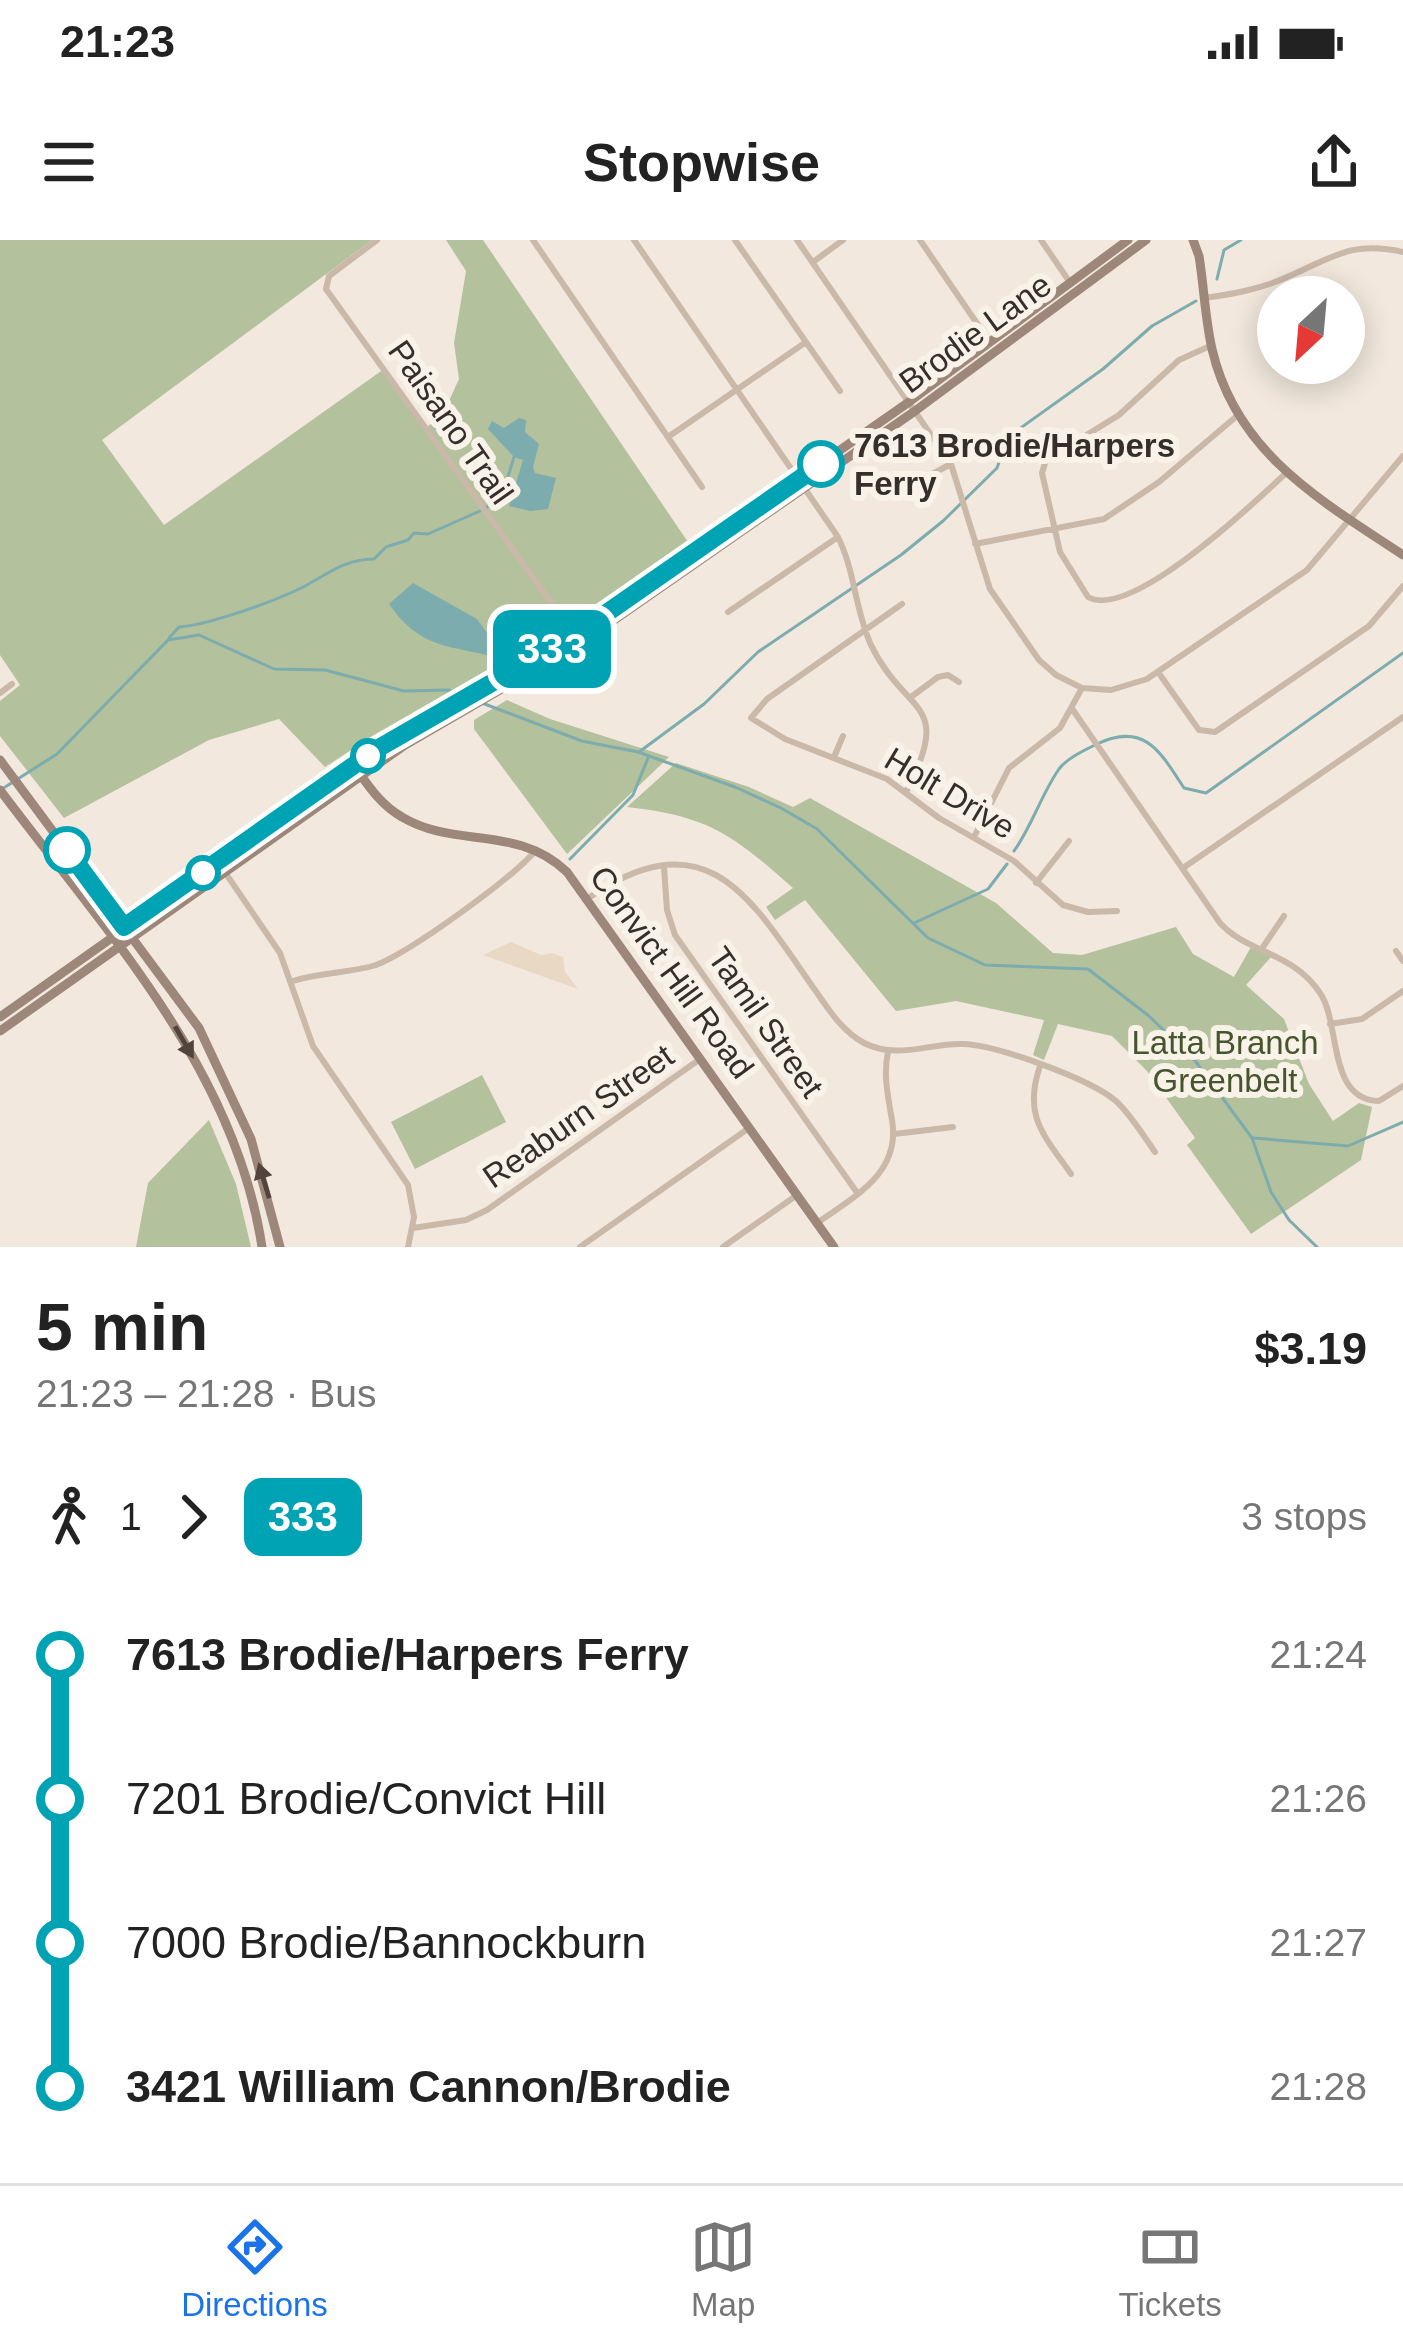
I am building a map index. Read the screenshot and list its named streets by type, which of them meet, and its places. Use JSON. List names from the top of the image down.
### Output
{
  "streets": {
    "main road": ["Brodie Lane", "Convict Hill Road"],
    "street": [
      "Paisano Trail",
      "Holt Drive",
      "Tamil Street",
      "Reaburn Street"
    ]
  },
  "crossings": [
    ["Brodie Lane", "Paisano Trail"],
    ["Brodie Lane", "Convict Hill Road"],
    ["Convict Hill Road", "Reaburn Street"]
  ],
  "parks": ["Latta Branch Greenbelt"],
  "places": ["7613 Brodie/Harpers Ferry"],
  "lines": ["bus line 333"],
  "north": "bottom left",
  "page": {
    "status": "21:23",
    "header": "Stopwise",
    "on_map": "333",
    "heading": ["5 min", "21:23 – 21:28 · Bus", "$3.19"],
    "legs": ["1", "333", "3 stops"],
    "list": [
      {
        "name": "7613 Brodie/Harpers Ferry",
        "value": "21:24"
      },
      {
        "name": "7201 Brodie/Convict Hill",
        "value": "21:26"
      },
      {
        "name": "7000 Brodie/Bannockburn",
        "value": "21:27"
      },
      {
        "name": "3421 William Cannon/Brodie",
        "value": "21:28"
      }
    ],
    "tabs": ["Directions", "Map", "Tickets"]
  }
}
